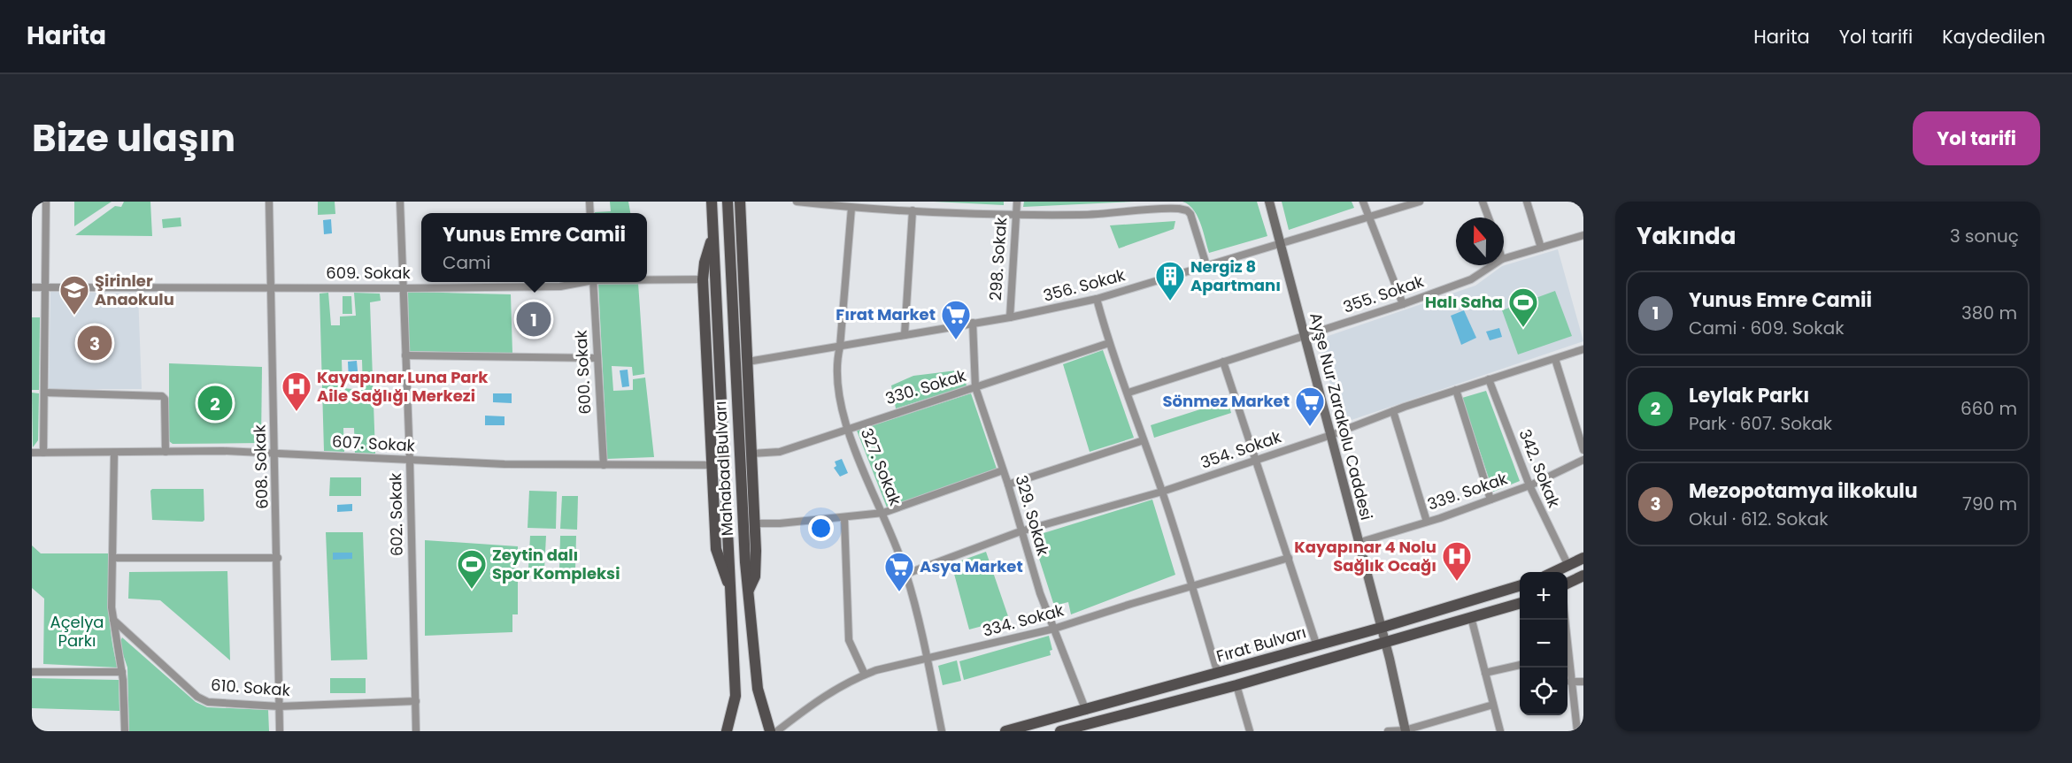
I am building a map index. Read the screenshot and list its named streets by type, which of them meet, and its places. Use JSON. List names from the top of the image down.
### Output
{
  "streets": {
    "main road": ["Mahabad Bulvarı", "Fırat Bulvarı"],
    "street": [
      "298. Sokak",
      "609. Sokak",
      "356. Sokak",
      "355. Sokak",
      "600. Sokak",
      "330. Sokak",
      "Ayşe Nur Zarakolu Caddesi",
      "607. Sokak",
      "354. Sokak",
      "608. Sokak",
      "327. Sokak",
      "342. Sokak",
      "339. Sokak",
      "602. Sokak",
      "329. Sokak",
      "334. Sokak",
      "610. Sokak"
    ]
  },
  "crossings": [
    ["298. Sokak", "356. Sokak"],
    ["609. Sokak", "608. Sokak"],
    ["609. Sokak", "602. Sokak"],
    ["356. Sokak", "Ayşe Nur Zarakolu Caddesi"],
    ["356. Sokak", "327. Sokak"],
    ["356. Sokak", "329. Sokak"],
    ["355. Sokak", "Ayşe Nur Zarakolu Caddesi"],
    ["600. Sokak", "607. Sokak"],
    ["330. Sokak", "327. Sokak"],
    ["330. Sokak", "329. Sokak"],
    ["Ayşe Nur Zarakolu Caddesi", "354. Sokak"],
    ["Ayşe Nur Zarakolu Caddesi", "339. Sokak"],
    ["Ayşe Nur Zarakolu Caddesi", "Fırat Bulvarı"],
    ["607. Sokak", "608. Sokak"],
    ["607. Sokak", "602. Sokak"],
    ["354. Sokak", "327. Sokak"],
    ["354. Sokak", "342. Sokak"],
    ["354. Sokak", "329. Sokak"],
    ["608. Sokak", "610. Sokak"],
    ["327. Sokak", "334. Sokak"],
    ["342. Sokak", "339. Sokak"],
    ["602. Sokak", "610. Sokak"],
    ["329. Sokak", "334. Sokak"],
    ["329. Sokak", "Fırat Bulvarı"]
  ],
  "parks": ["Açelya Parkı"],
  "places": {
    "building": ["Nergiz 8 Apartmanı"],
    "school or university": ["Şirinler Anaokulu"],
    "sports": ["Halı Saha", "Zeytin dalı Spor Kompleksi"],
    "supermarket": ["Fırat Market", "Sönmez Market", "Asya Market"],
    "hospital": ["Kayapınar Luna Park Aile Sağlığı Merkezi", "Kayapınar 4 Nolu Sağlık Ocağı"]
  },
  "north": "top",
  "page": {
    "header": "Harita",
    "nav": ["Harita", "Yol tarifi", "Kaydedilen"],
    "title": "Bize ulaşın",
    "buttons": "Yol tarifi",
    "heading": ["Yakında", "3 sonuç"],
    "popup": ["Yunus Emre Camii", "Cami"],
    "list": [
      {
        "mark": "1",
        "name": "Yunus Emre Camii",
        "note": "Cami · 609. Sokak",
        "value": "380 m"
      },
      {
        "mark": "2",
        "name": "Leylak Parkı",
        "note": "Park · 607. Sokak",
        "value": "660 m"
      },
      {
        "mark": "3",
        "name": "Mezopotamya ilkokulu",
        "note": "Okul · 612. Sokak",
        "value": "790 m"
      }
    ],
    "pins": ["1", "3", "2"],
    "map_buttons": ["+", "−"]
  }
}
